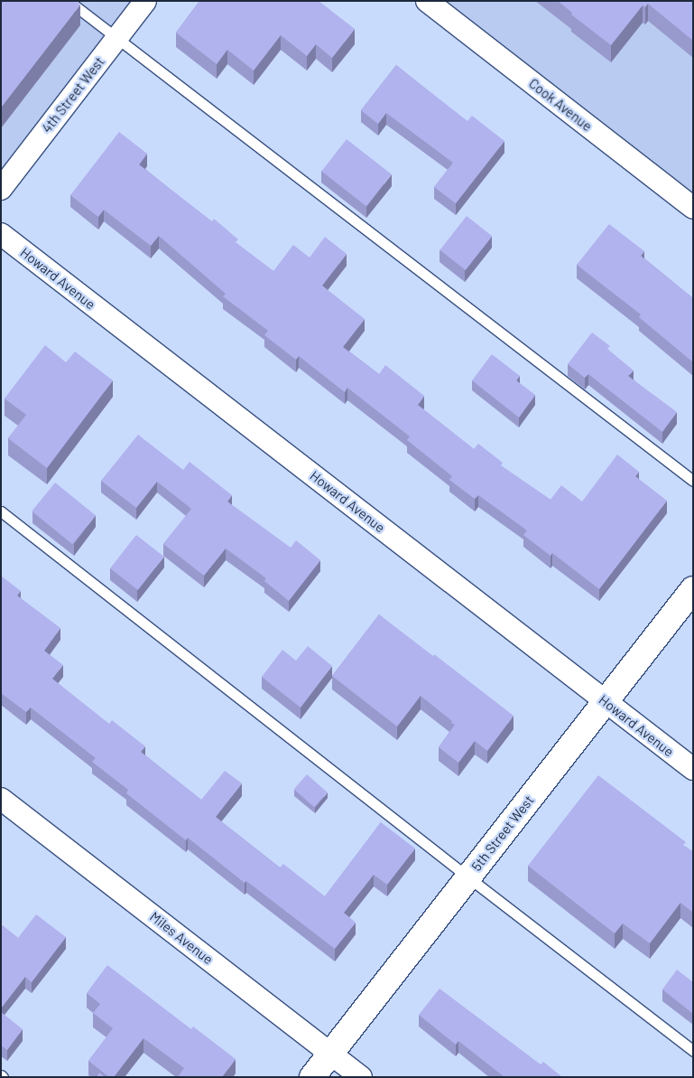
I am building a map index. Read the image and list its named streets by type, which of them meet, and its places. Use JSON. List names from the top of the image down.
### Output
{
  "streets": {
    "street": [
      "4th Street West",
      "Cook Avenue",
      "Howard Avenue",
      "5th Street West",
      "Miles Avenue"
    ]
  },
  "crossings": [
    ["Howard Avenue", "5th Street West"],
    ["5th Street West", "Miles Avenue"]
  ]
}
